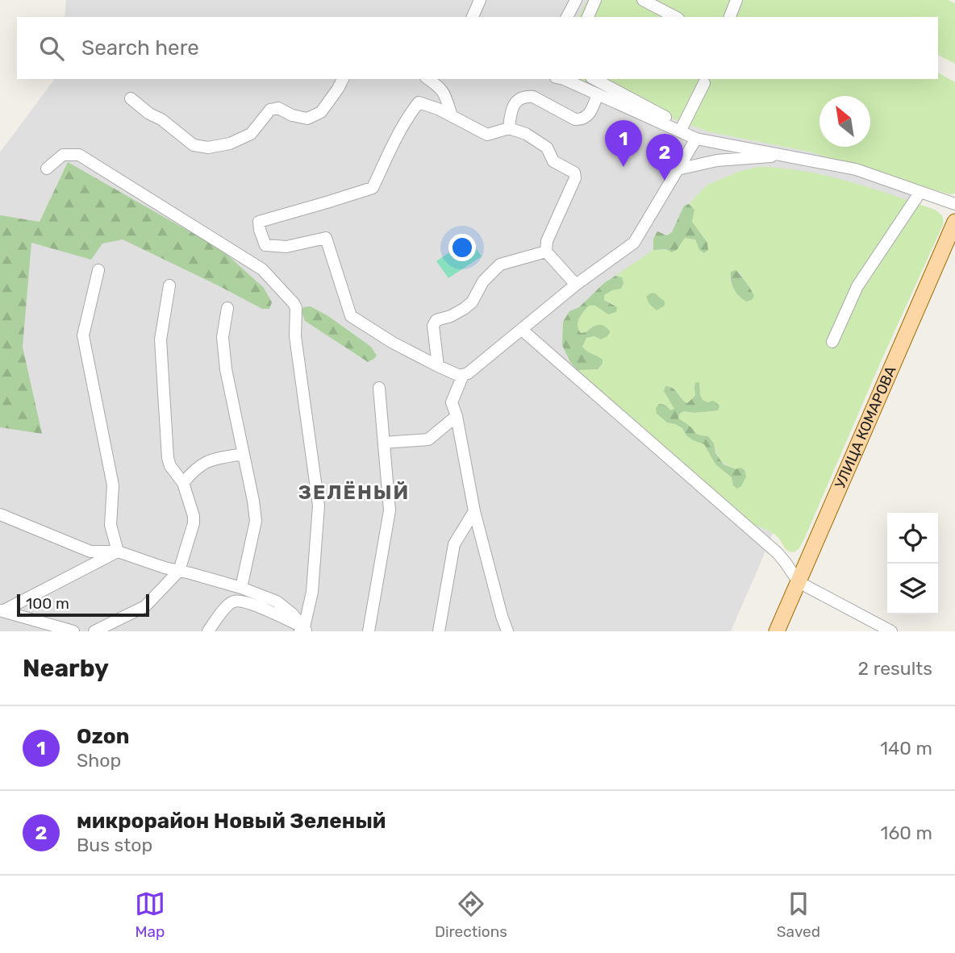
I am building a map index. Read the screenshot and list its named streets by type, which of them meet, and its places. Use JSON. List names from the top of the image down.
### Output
{
  "streets": {
    "main road": ["УЛИЦА КОМАРОВА"]
  },
  "districts": ["ЗЕЛЁНЫЙ"],
  "scale_bar": "100 m",
  "north": "top left",
  "page": {
    "search": "Search here",
    "pins": ["1", "2"],
    "scale": "100 m",
    "heading": ["Nearby", "2 results"],
    "list": [
      {
        "mark": "1",
        "name": "Ozon",
        "note": "Shop",
        "value": "140 m"
      },
      {
        "mark": "2",
        "name": "микрорайон Новый Зеленый",
        "note": "Bus stop",
        "value": "160 m"
      }
    ],
    "nav": ["Map", "Directions", "Saved"]
  }
}
